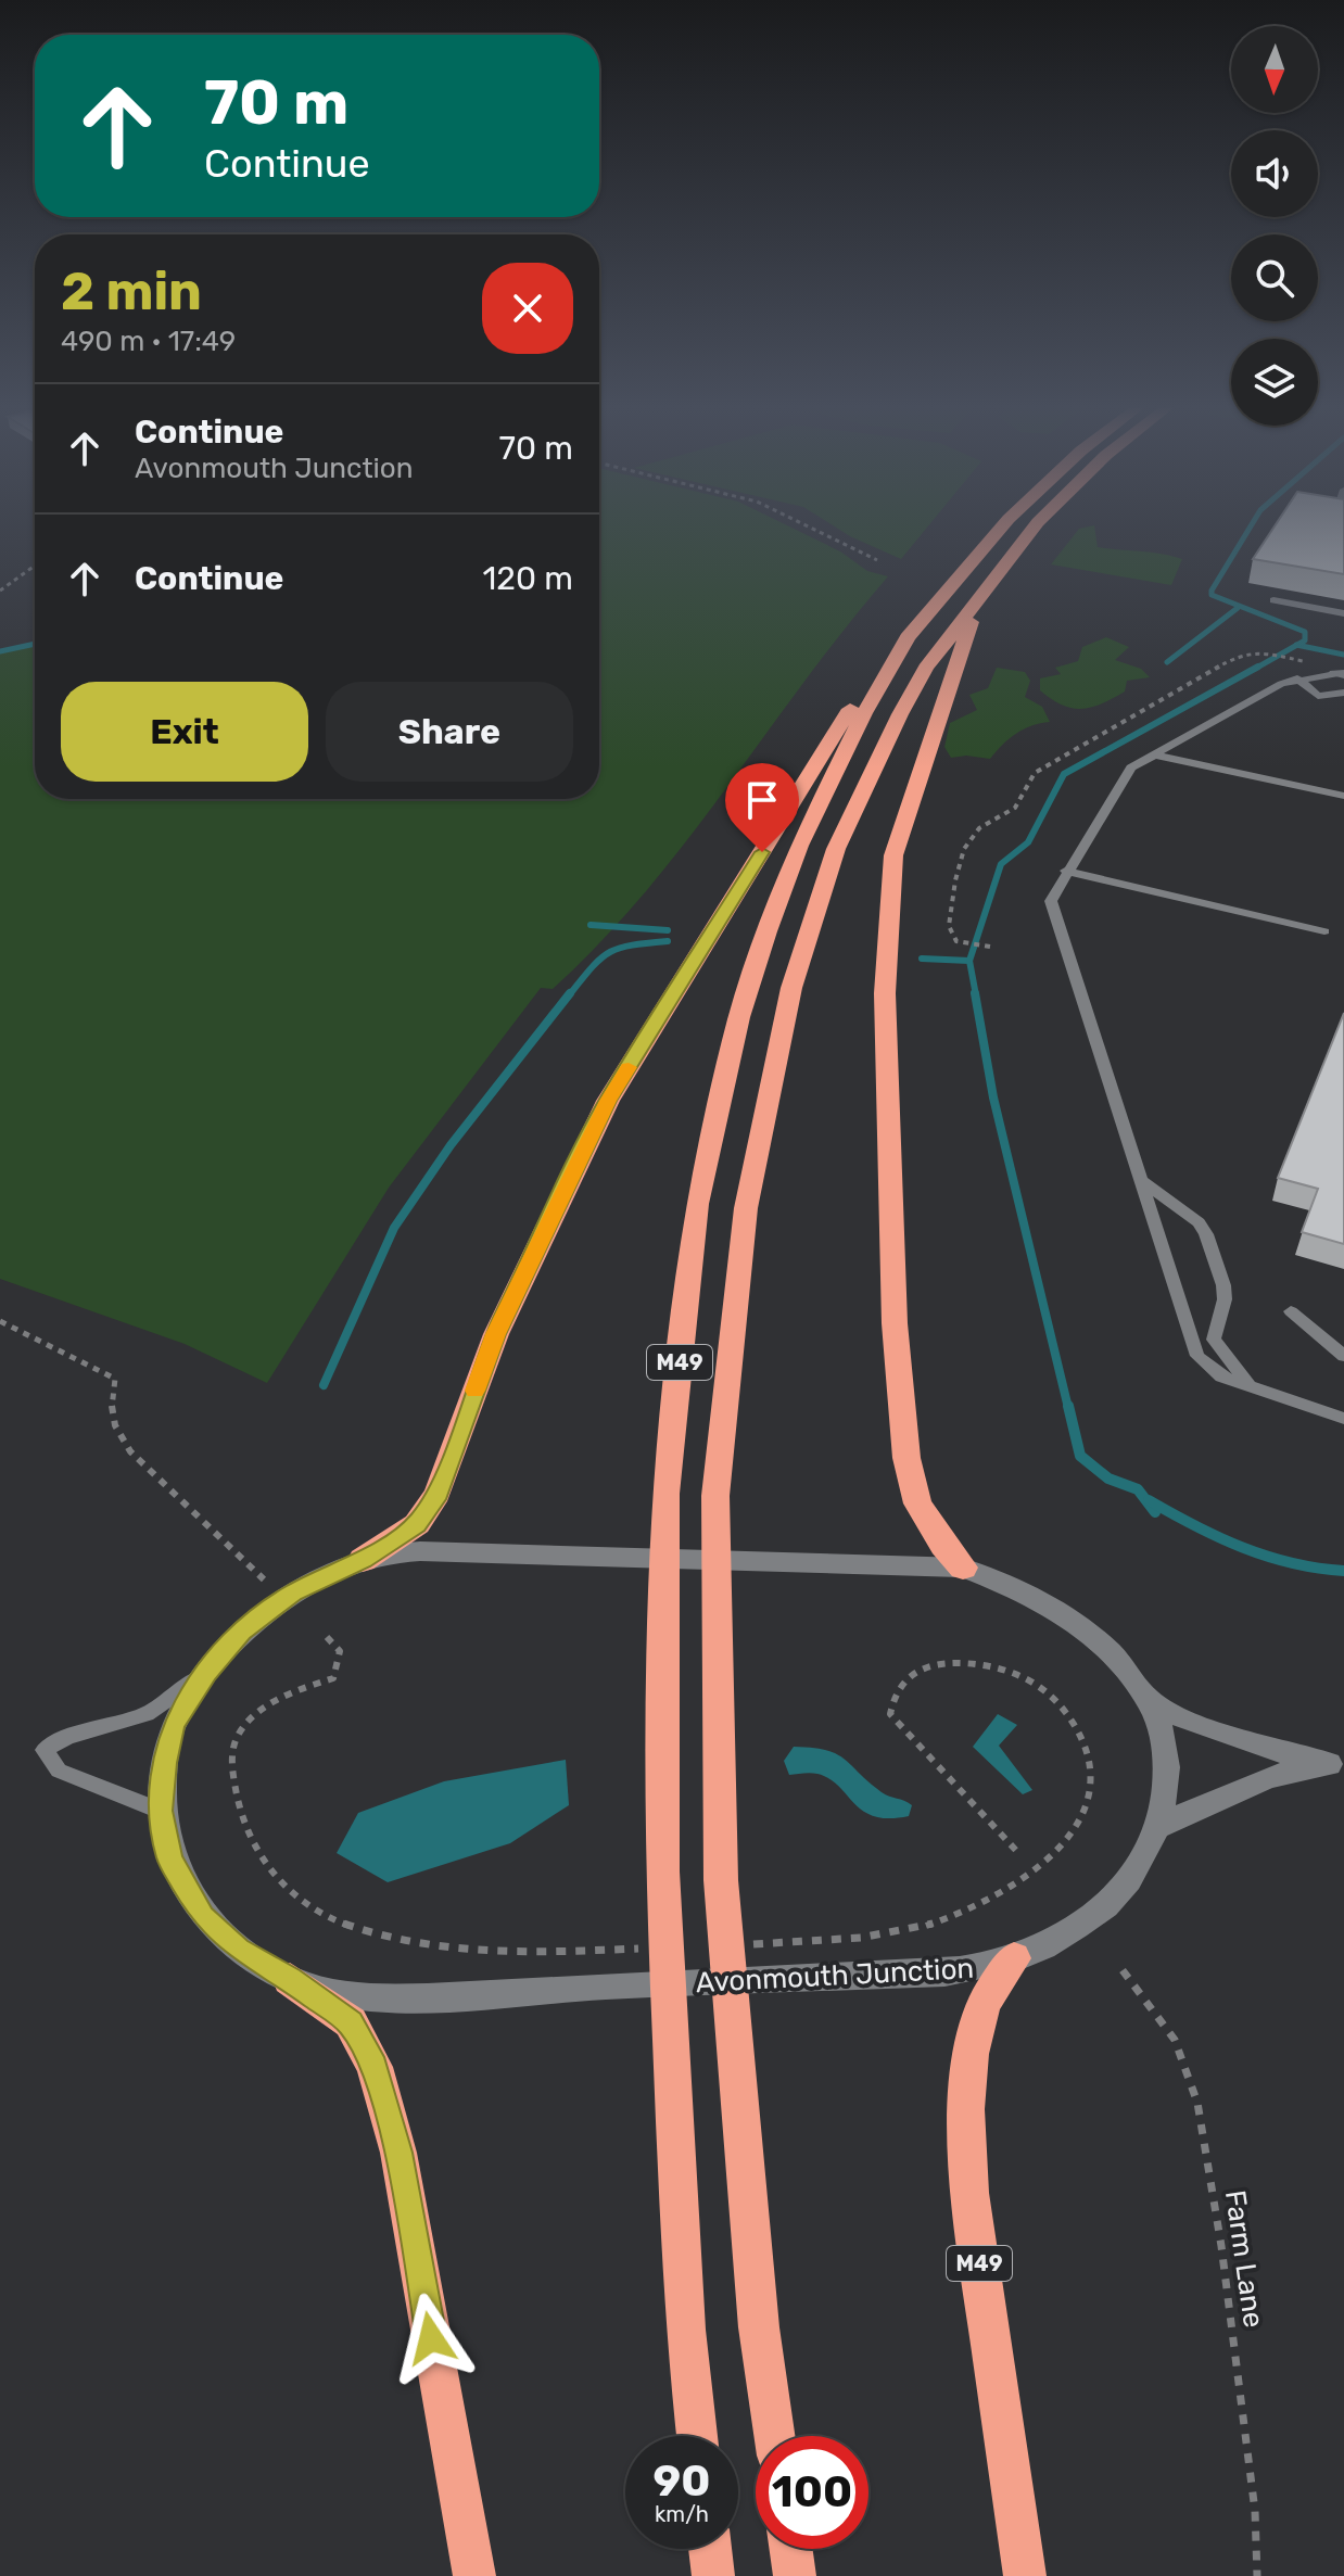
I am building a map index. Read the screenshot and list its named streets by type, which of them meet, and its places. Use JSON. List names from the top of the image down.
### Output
{
  "streets": {
    "highway": ["M49"],
    "street": ["Avonmouth Junction"],
    "path": ["Farm Lane"]
  },
  "crossings": [
    ["M49", "Avonmouth Junction"]
  ],
  "north": "bottom",
  "page": {
    "turn": ["70 m", "Continue"],
    "heading": ["2 min", "490 m · 17:49"],
    "list": [
      {
        "name": "Continue",
        "note": "Avonmouth Junction",
        "value": "70 m"
      },
      {
        "name": "Continue",
        "value": "120 m"
      }
    ],
    "buttons": ["Exit", "Share"],
    "speed": "90 km/h",
    "limit": "100"
  }
}
